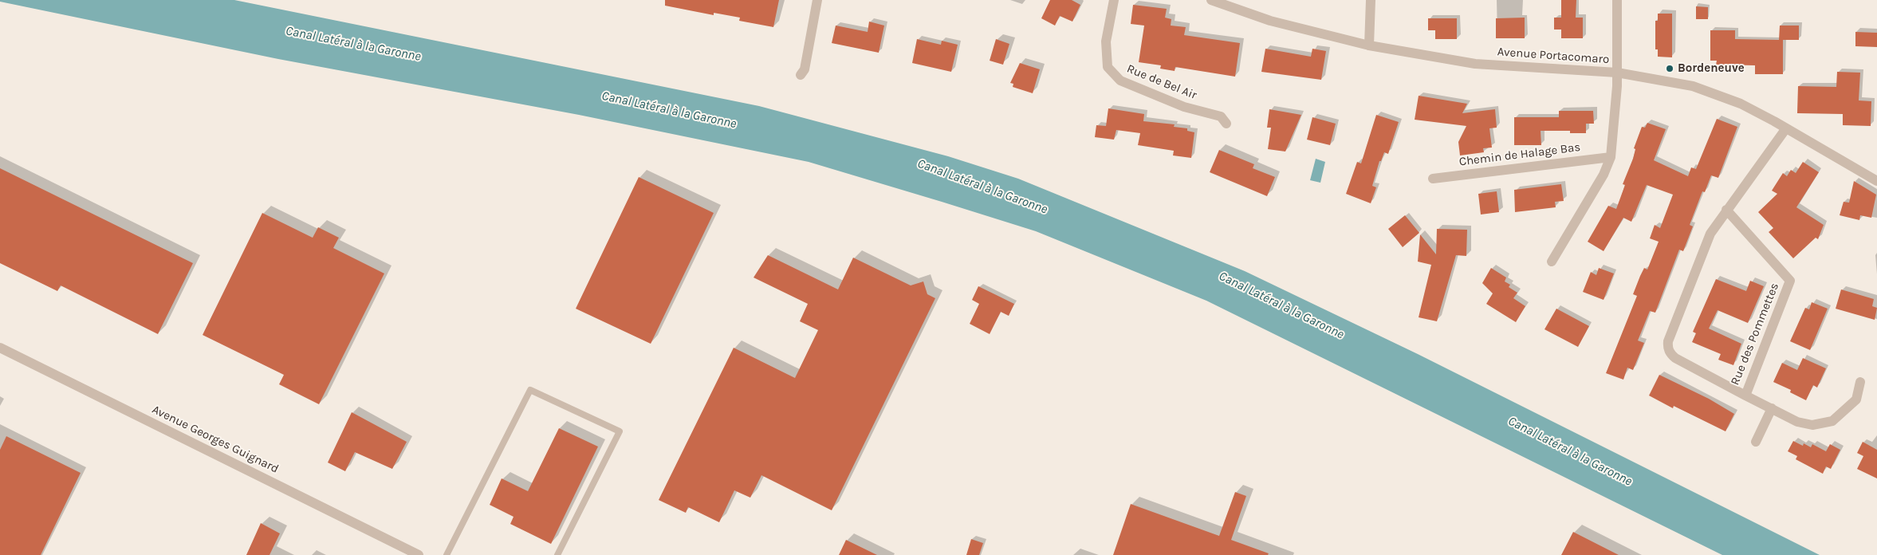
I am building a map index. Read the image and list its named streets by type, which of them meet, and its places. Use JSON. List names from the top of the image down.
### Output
{
  "streets": {
    "street": [
      "Avenue Portacomaro",
      "Rue de Bel Air",
      "Chemin de Halage Bas",
      "Rue des Pommettes",
      "Avenue Georges Guignard"
    ]
  },
  "crossings": [
    ["Avenue Portacomaro", "Rue des Pommettes"]
  ],
  "water": ["Canal Latéral à la Garonne"],
  "places": ["Bordeneuve"]
}
